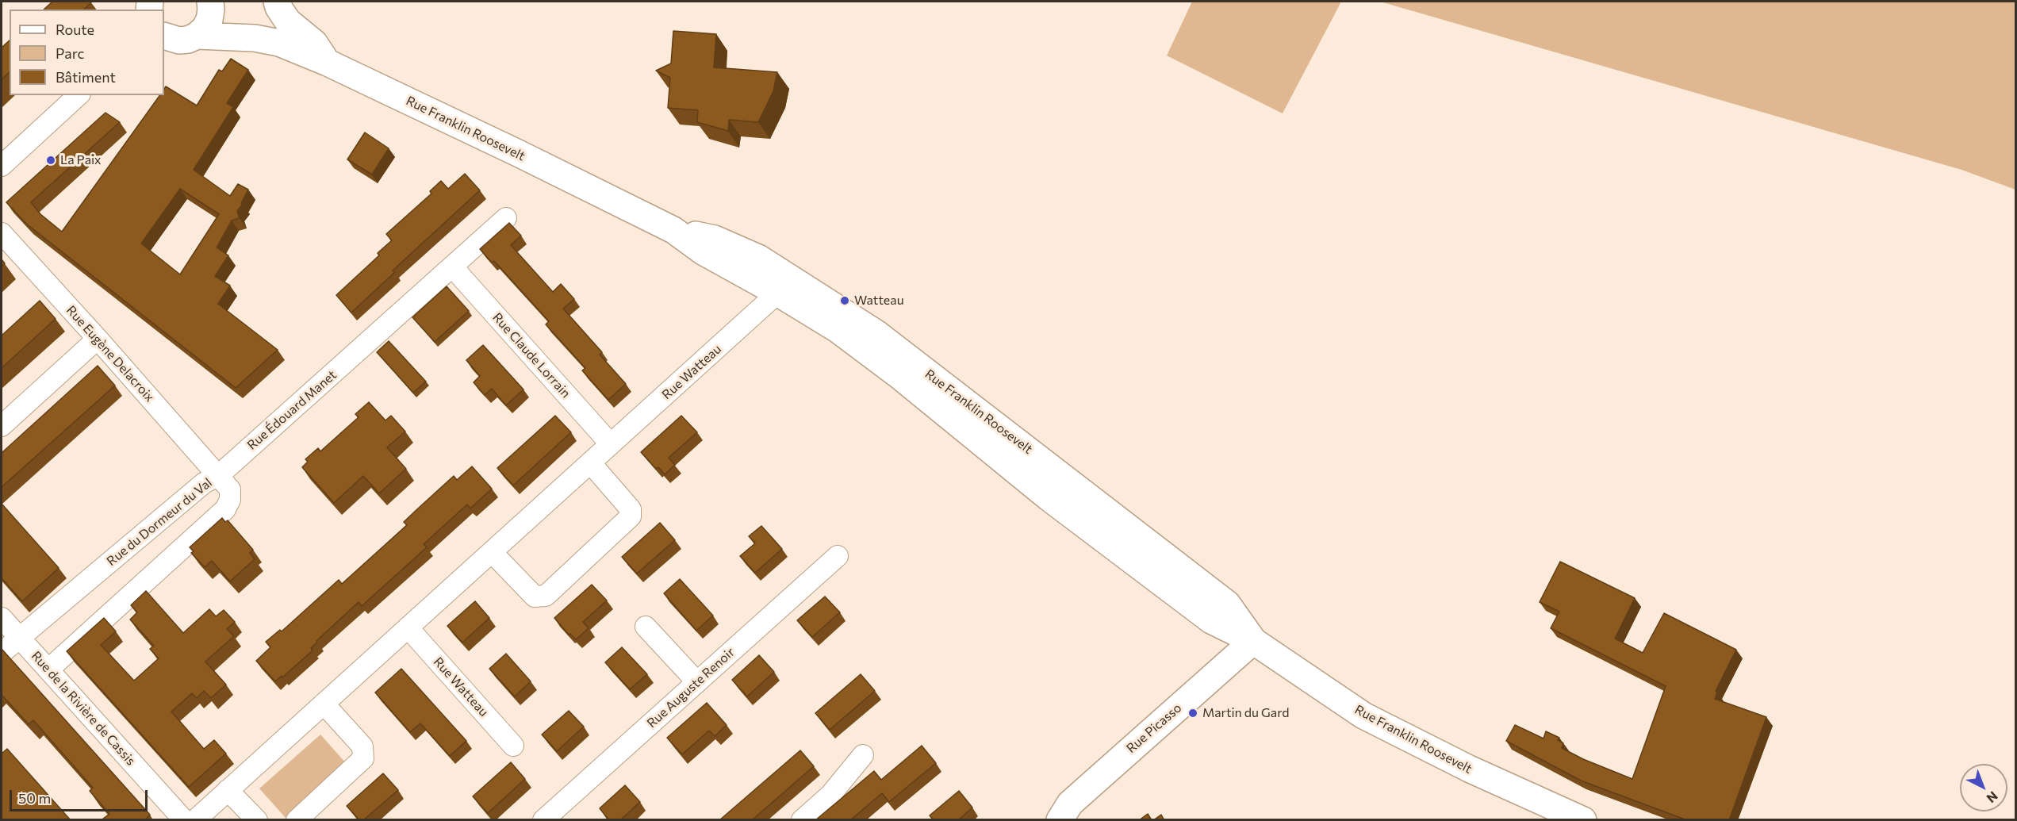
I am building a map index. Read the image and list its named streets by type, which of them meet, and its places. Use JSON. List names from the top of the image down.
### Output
{
  "streets": {
    "main road": ["Rue Franklin Roosevelt", "Rue Picasso"],
    "street": [
      "Rue Eugène Delacroix",
      "Rue Claude Lorrain",
      "Rue Watteau",
      "Rue Édouard Manet",
      "Rue du Dormeur du Val",
      "Rue Auguste Renoir",
      "Rue de la Rivière de Cassis"
    ]
  },
  "crossings": [
    ["Rue Franklin Roosevelt", "Rue Watteau"],
    ["Rue Franklin Roosevelt", "Rue Picasso"],
    ["Rue Eugène Delacroix", "Rue Édouard Manet"],
    ["Rue Eugène Delacroix", "Rue du Dormeur du Val"],
    ["Rue Claude Lorrain", "Rue Watteau"],
    ["Rue Claude Lorrain", "Rue Édouard Manet"],
    ["Rue Édouard Manet", "Rue du Dormeur du Val"],
    ["Rue du Dormeur du Val", "Rue de la Rivière de Cassis"]
  ],
  "places": ["La Paix", "Watteau", "Martin du Gard"],
  "legend": ["Route", "Parc", "Bâtiment"],
  "scale_bar": "50 m",
  "north": "bottom right"
}
